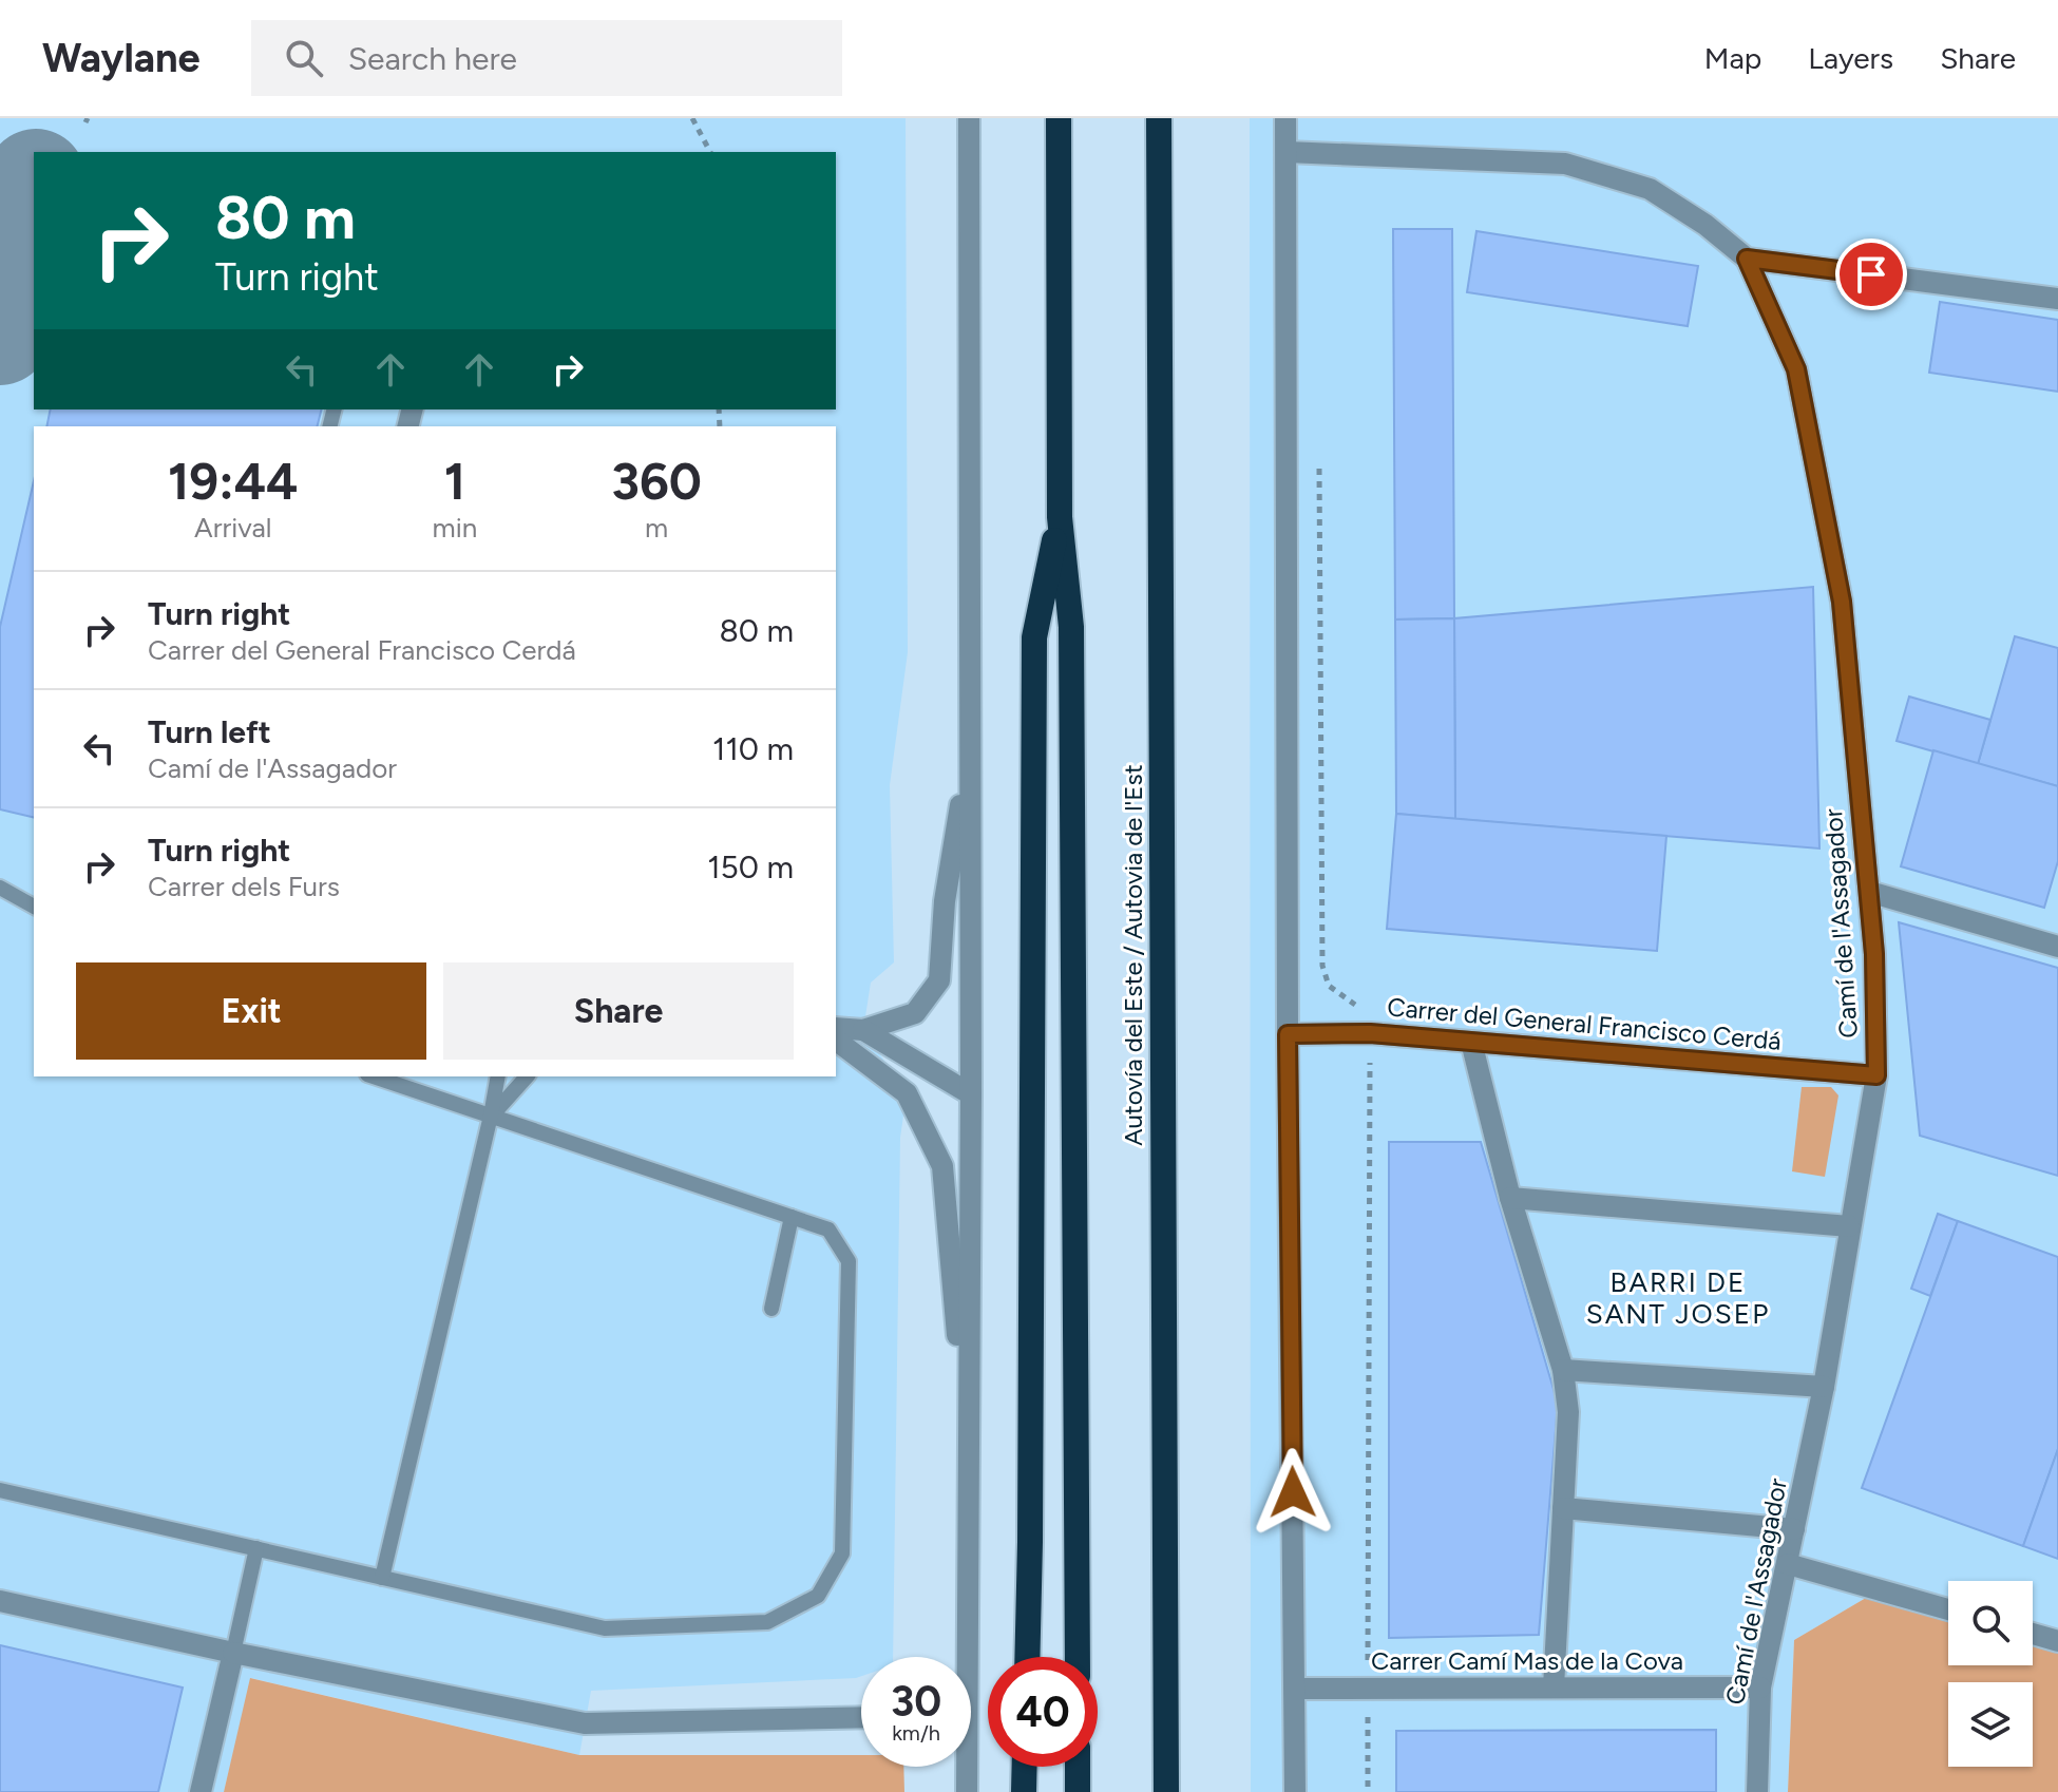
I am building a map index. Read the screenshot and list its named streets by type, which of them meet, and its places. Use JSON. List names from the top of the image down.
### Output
{
  "streets": {
    "highway": ["Autovía del Este / Autovia de l'Est"],
    "street": ["Camí de l'Assagador", "Carrer del General Francisco Cerdá", "Carrer Camí Mas de la Cova"]
  },
  "crossings": [
    ["Camí de l'Assagador", "Carrer del General Francisco Cerdá"],
    ["Camí de l'Assagador", "Carrer Camí Mas de la Cova"]
  ],
  "districts": ["BARRI DE SANT JOSEP"],
  "page": {
    "header": "Waylane",
    "search": "Search here",
    "nav": ["Map", "Layers", "Share"],
    "turn": ["80 m", "Turn right"],
    "eta": [
      "19:44",
      "Arrival",
      "1",
      "min",
      "360",
      "m"
    ],
    "list": [
      {
        "name": "Turn right",
        "note": "Carrer del General Francisco Cerdá",
        "value": "80 m"
      },
      {
        "name": "Turn left",
        "note": "Camí de l'Assagador",
        "value": "110 m"
      },
      {
        "name": "Turn right",
        "note": "Carrer dels Furs",
        "value": "150 m"
      }
    ],
    "buttons": ["Exit", "Share"],
    "speed": "30 km/h",
    "limit": "40"
  }
}
